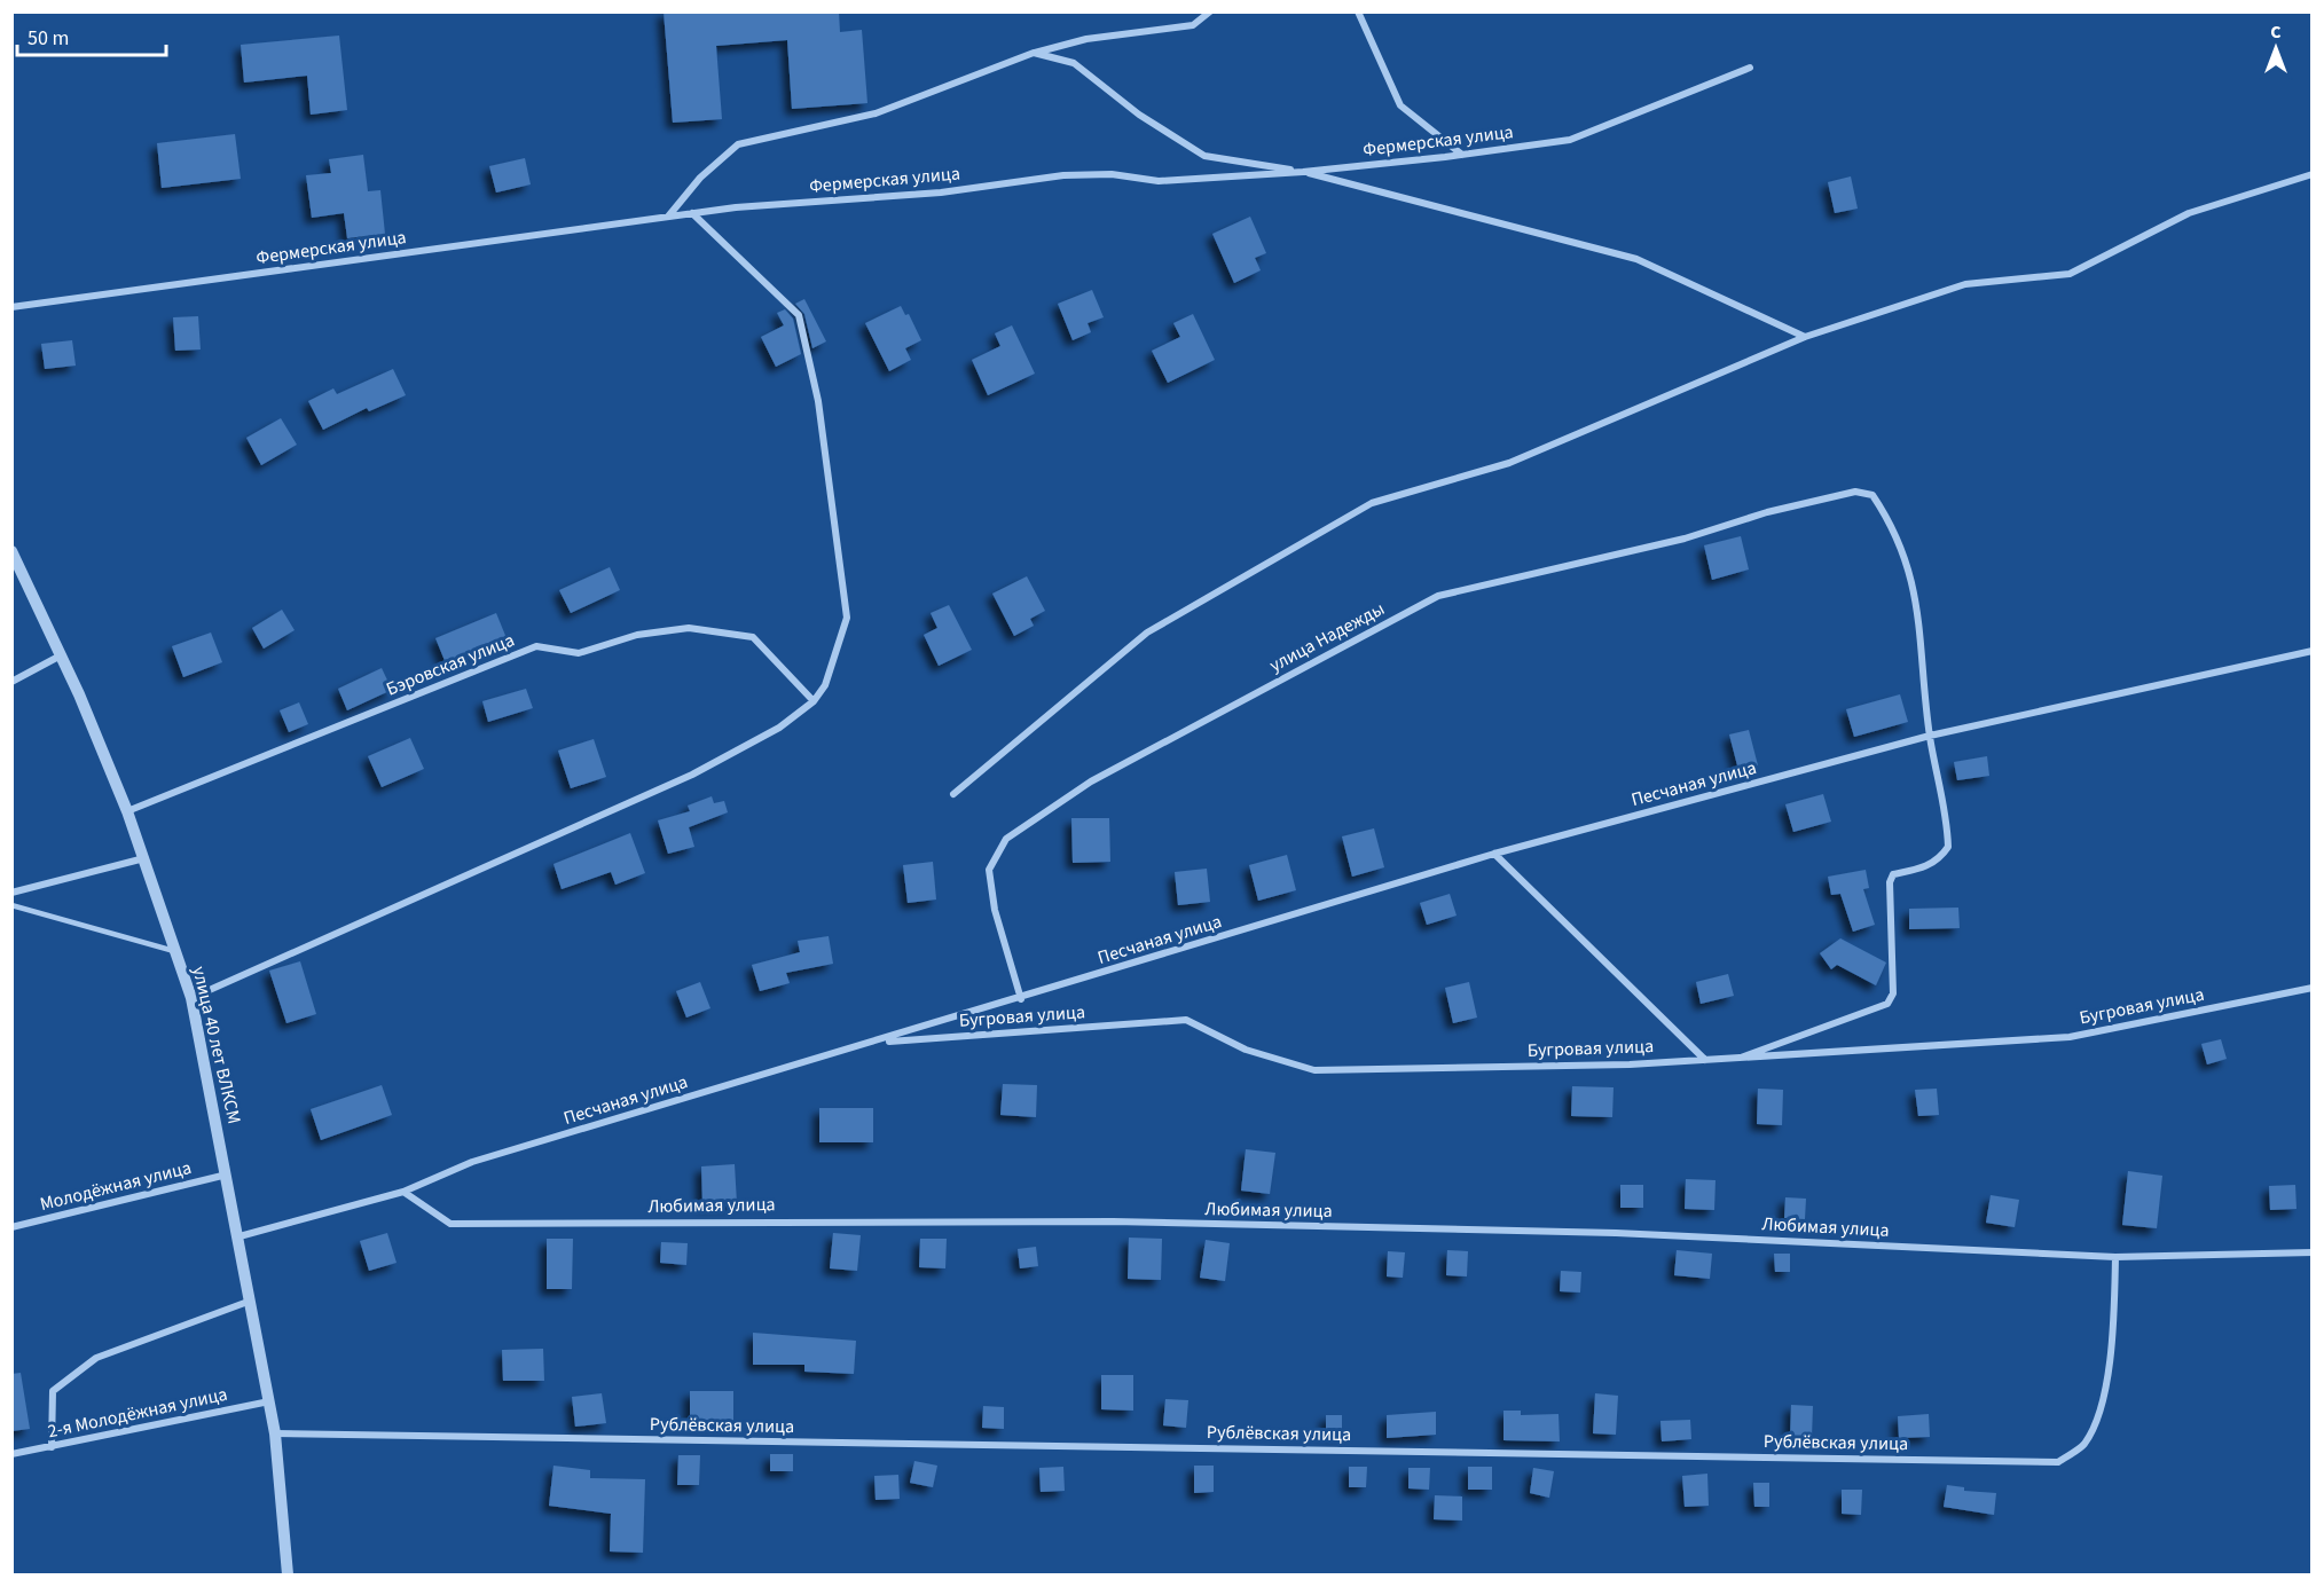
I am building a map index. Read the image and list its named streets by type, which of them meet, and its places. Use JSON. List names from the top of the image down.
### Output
{
  "streets": {
    "street": [
      "Фермерская улица",
      "улица Надежды",
      "Бэровская улица",
      "Песчаная улица",
      "Бугровая улица",
      "улица 40 лет ВЛКСМ",
      "Молодёжная улица",
      "Любимая улица",
      "2-я Молодёжная улица",
      "Рублёвская улица"
    ]
  },
  "crossings": [
    ["улица Надежды", "Песчаная улица"],
    ["Бэровская улица", "улица 40 лет ВЛКСМ"],
    ["Песчаная улица", "Бугровая улица"],
    ["Песчаная улица", "Любимая улица"],
    ["улица 40 лет ВЛКСМ", "Молодёжная улица"],
    ["улица 40 лет ВЛКСМ", "2-я Молодёжная улица"],
    ["улица 40 лет ВЛКСМ", "Рублёвская улица"],
    ["Любимая улица", "Рублёвская улица"]
  ],
  "scale_bar": "50 m",
  "north": "top"
}
